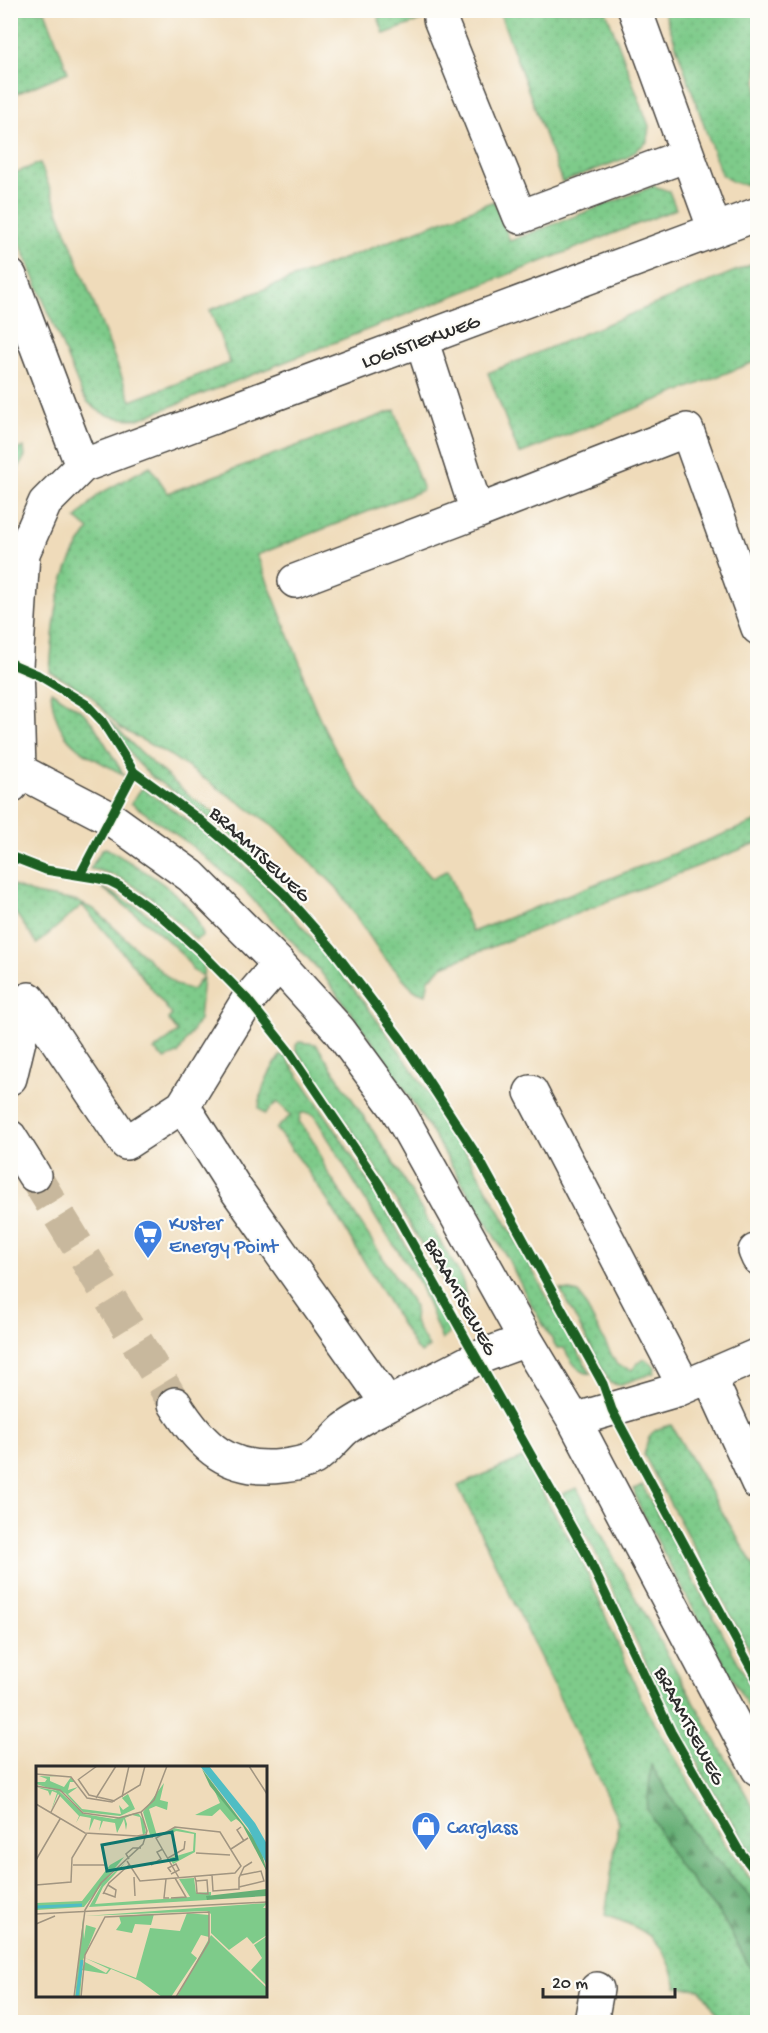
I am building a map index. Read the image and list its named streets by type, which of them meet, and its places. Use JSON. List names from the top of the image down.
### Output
{
  "streets": {
    "street": ["LOGISTIEKWEG", "BRAAMTSEWEG"]
  },
  "crossings": [
    ["LOGISTIEKWEG", "BRAAMTSEWEG"]
  ],
  "places": {
    "supermarket": ["Kuster Energy Point"],
    "shop": ["Carglass"]
  },
  "scale_bar": "20 m"
}
